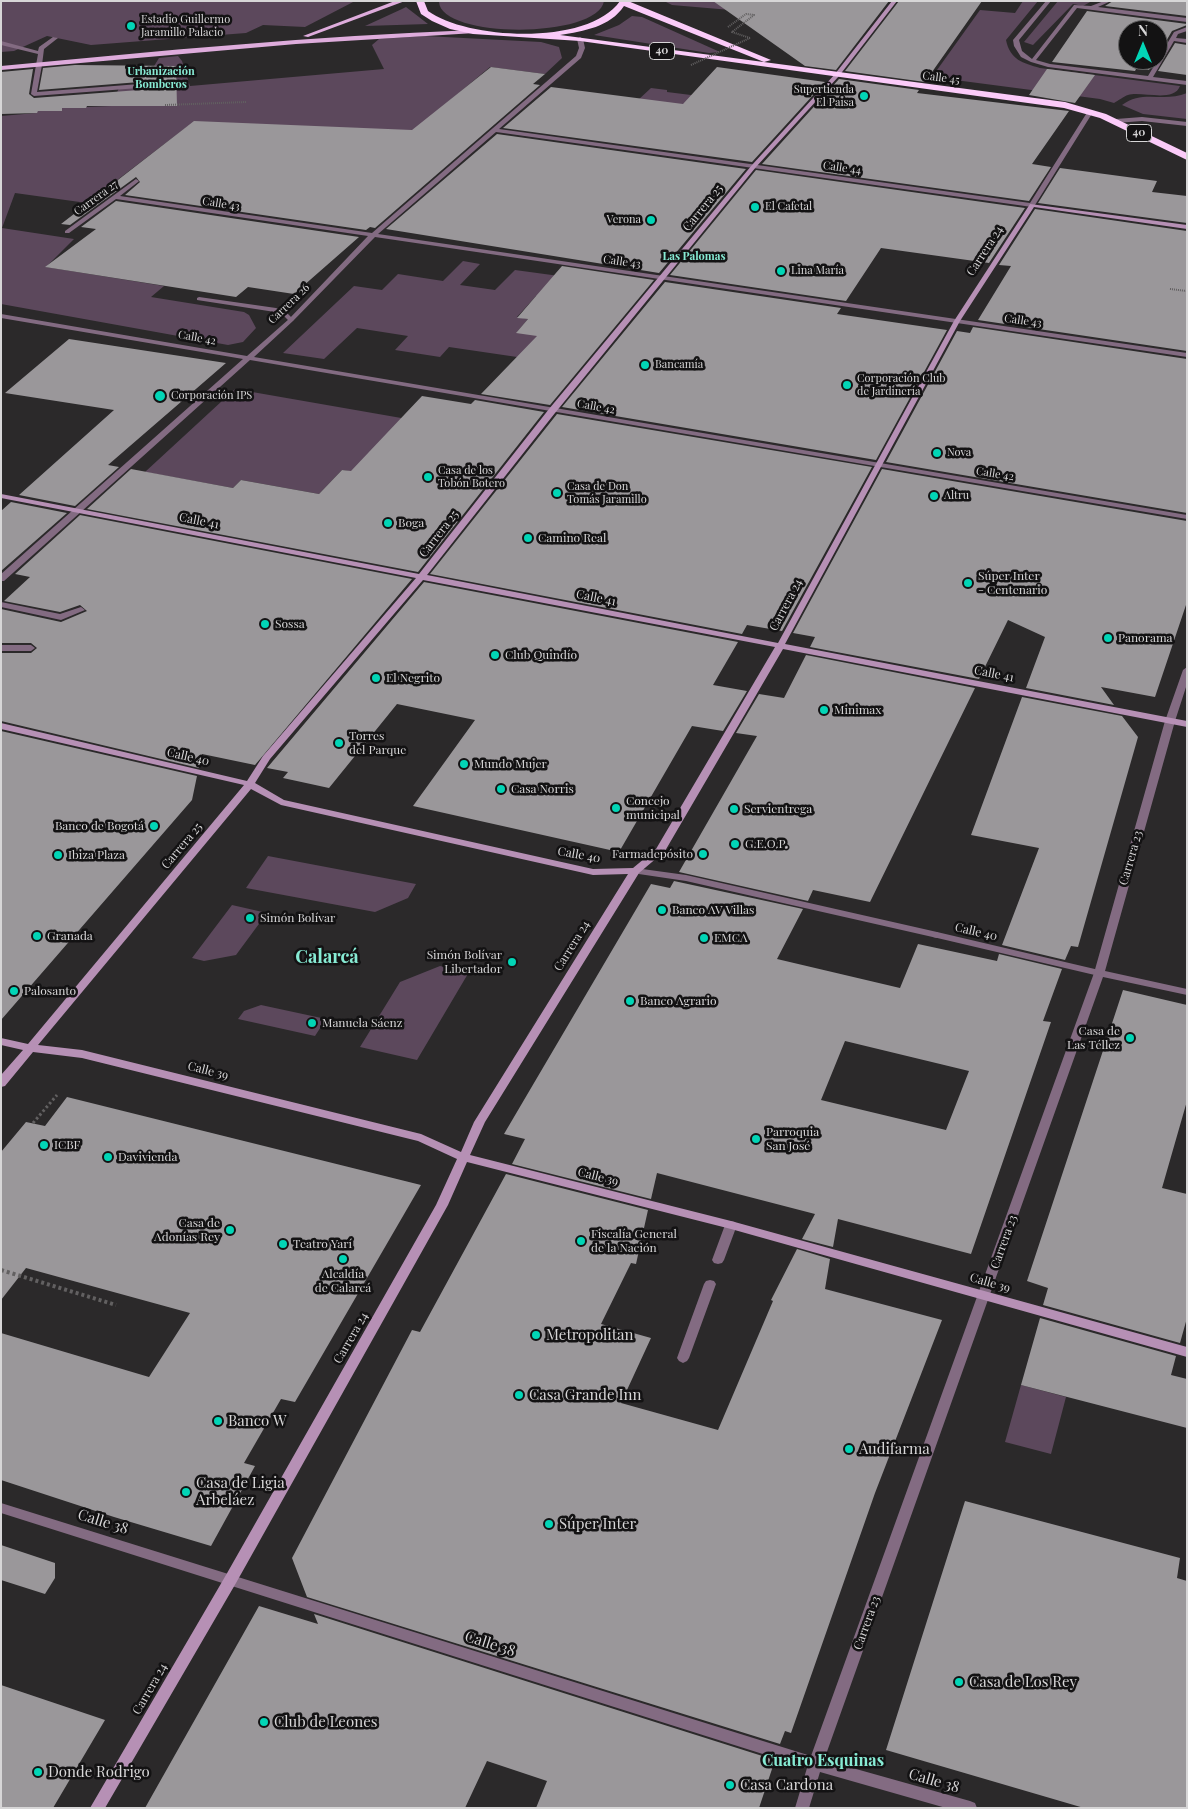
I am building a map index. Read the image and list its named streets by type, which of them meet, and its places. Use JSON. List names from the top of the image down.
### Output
{
  "streets": {
    "highway": ["40", "Calle 45"],
    "main road": [
      "Calle 44",
      "Carrera 25",
      "Carrera 24",
      "Calle 41",
      "Calle 40",
      "Calle 39"
    ],
    "street": [
      "Carrera 27",
      "Calle 43",
      "Carrera 26",
      "Calle 42",
      "Carrera 23",
      "Calle 38"
    ]
  },
  "crossings": [
    ["40", "Calle 45"],
    ["40", "Carrera 24"],
    ["Calle 45", "Carrera 25"],
    ["Calle 45", "Carrera 24"],
    ["Calle 45", "Carrera 26"],
    ["Calle 44", "Carrera 25"],
    ["Calle 44", "Carrera 24"],
    ["Calle 44", "Carrera 26"],
    ["Carrera 27", "Calle 43"],
    ["Calle 43", "Carrera 25"],
    ["Calle 43", "Carrera 24"],
    ["Calle 43", "Carrera 26"],
    ["Carrera 25", "Calle 42"],
    ["Carrera 25", "Calle 41"],
    ["Carrera 25", "Calle 40"],
    ["Carrera 25", "Calle 39"],
    ["Carrera 24", "Calle 42"],
    ["Carrera 24", "Calle 41"],
    ["Carrera 24", "Calle 40"],
    ["Carrera 24", "Calle 39"],
    ["Carrera 24", "Calle 38"],
    ["Carrera 26", "Calle 42"],
    ["Carrera 26", "Calle 41"],
    ["Calle 41", "Carrera 23"],
    ["Calle 40", "Carrera 23"],
    ["Carrera 23", "Calle 39"],
    ["Carrera 23", "Calle 38"]
  ],
  "districts": [
    "Urbanización Bomberos",
    "Las Palomas",
    "Calarcá",
    "Cuatro Esquinas"
  ],
  "places": [
    "Estadio Guillermo Jaramillo Palacio",
    "Supertienda El Paisa",
    "El Cafetal",
    "Verona",
    "Lina María",
    "Bancamía",
    "Corporación Club de Jardinería",
    "Corporación IPS",
    "Nova",
    "Casa de los Tobón Botero",
    "Casa de Don Tomás Jaramillo",
    "Altru",
    "Boga",
    "Camino Real",
    "Súper Inter - Centenario",
    "Sossa",
    "Panorama",
    "Club Quindío",
    "El Negrito",
    "Minimax",
    "Torres del Parque",
    "Mundo Mujer",
    "Casa Norris",
    "Concejo municipal",
    "Servientrega",
    "Banco de Bogotá",
    "G.E.O.P.",
    "Farmadepósito",
    "Ibiza Plaza",
    "Banco AV Villas",
    "Simón Bolívar",
    "Granada",
    "EMCA",
    "Simón Bolívar Libertador",
    "Palosanto",
    "Banco Agrario",
    "Manuela Sáenz",
    "Casa de Las Téllez",
    "Parroquia San José",
    "ICBF",
    "Davivienda",
    "Casa de Adonías Rey",
    "Fiscalía General de la Nación",
    "Teatro Yarí",
    "Alcaldía de Calarcá",
    "Metropolitan",
    "Casa Grande Inn",
    "Banco W",
    "Audifarma",
    "Casa de Ligia Arbeláez",
    "Súper Inter",
    "Casa de Los Rey",
    "Club de Leones",
    "Donde Rodrigo",
    "Casa Cardona"
  ],
  "north": "top"
}
